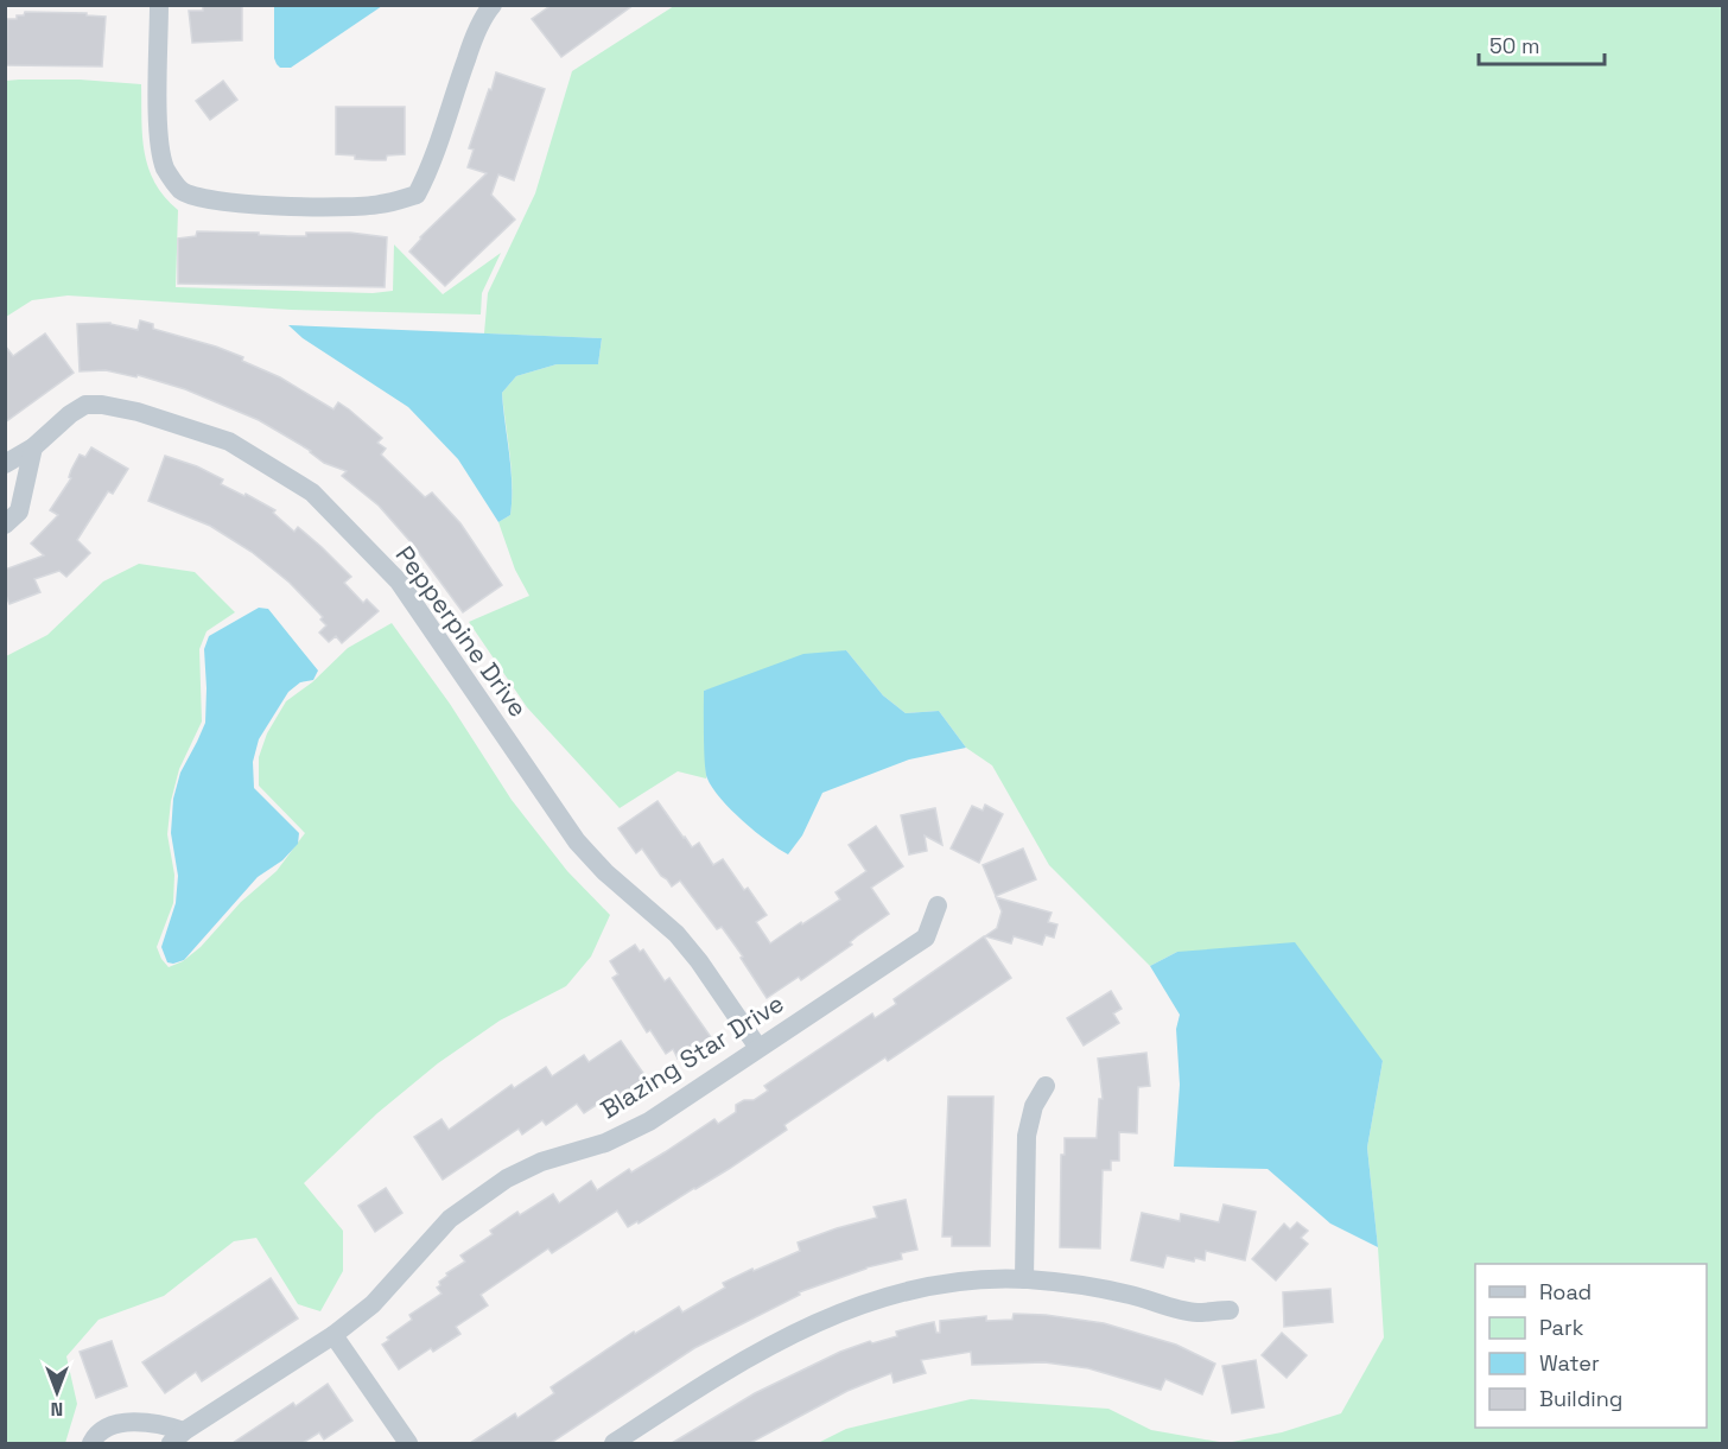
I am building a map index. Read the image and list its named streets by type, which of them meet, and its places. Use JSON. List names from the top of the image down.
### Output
{
  "streets": {
    "street": ["Pepperpine Drive", "Blazing Star Drive"]
  },
  "crossings": [
    ["Pepperpine Drive", "Blazing Star Drive"]
  ],
  "legend": [
    "Road",
    "Park",
    "Water",
    "Building"
  ],
  "scale_bar": "50 m",
  "north": "bottom"
}
